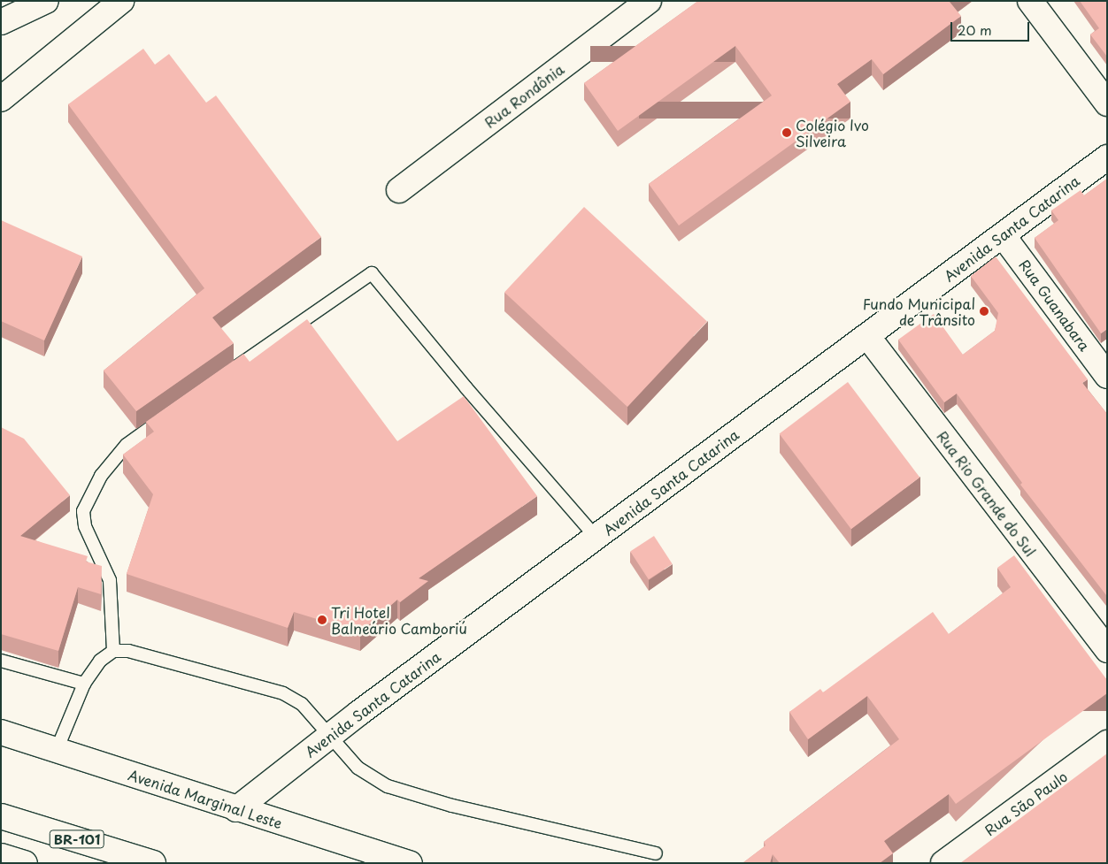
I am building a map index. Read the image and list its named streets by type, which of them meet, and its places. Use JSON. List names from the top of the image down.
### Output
{
  "streets": {
    "main road": [
      "Rua Rondônia",
      "Avenida Santa Catarina",
      "Rua Guanabara",
      "Rua Rio Grande do Sul",
      "Avenida Marginal Leste",
      "Rua São Paulo",
      "BR-101"
    ]
  },
  "crossings": [
    ["Avenida Santa Catarina", "Rua Guanabara"],
    ["Avenida Santa Catarina", "Rua Rio Grande do Sul"],
    ["Avenida Santa Catarina", "Avenida Marginal Leste"]
  ],
  "places": ["Colégio Ivo Silveira", "Fundo Municipal de Trânsito", "Tri Hotel Balneário Camboriú"],
  "scale_bar": "20 m"
}
